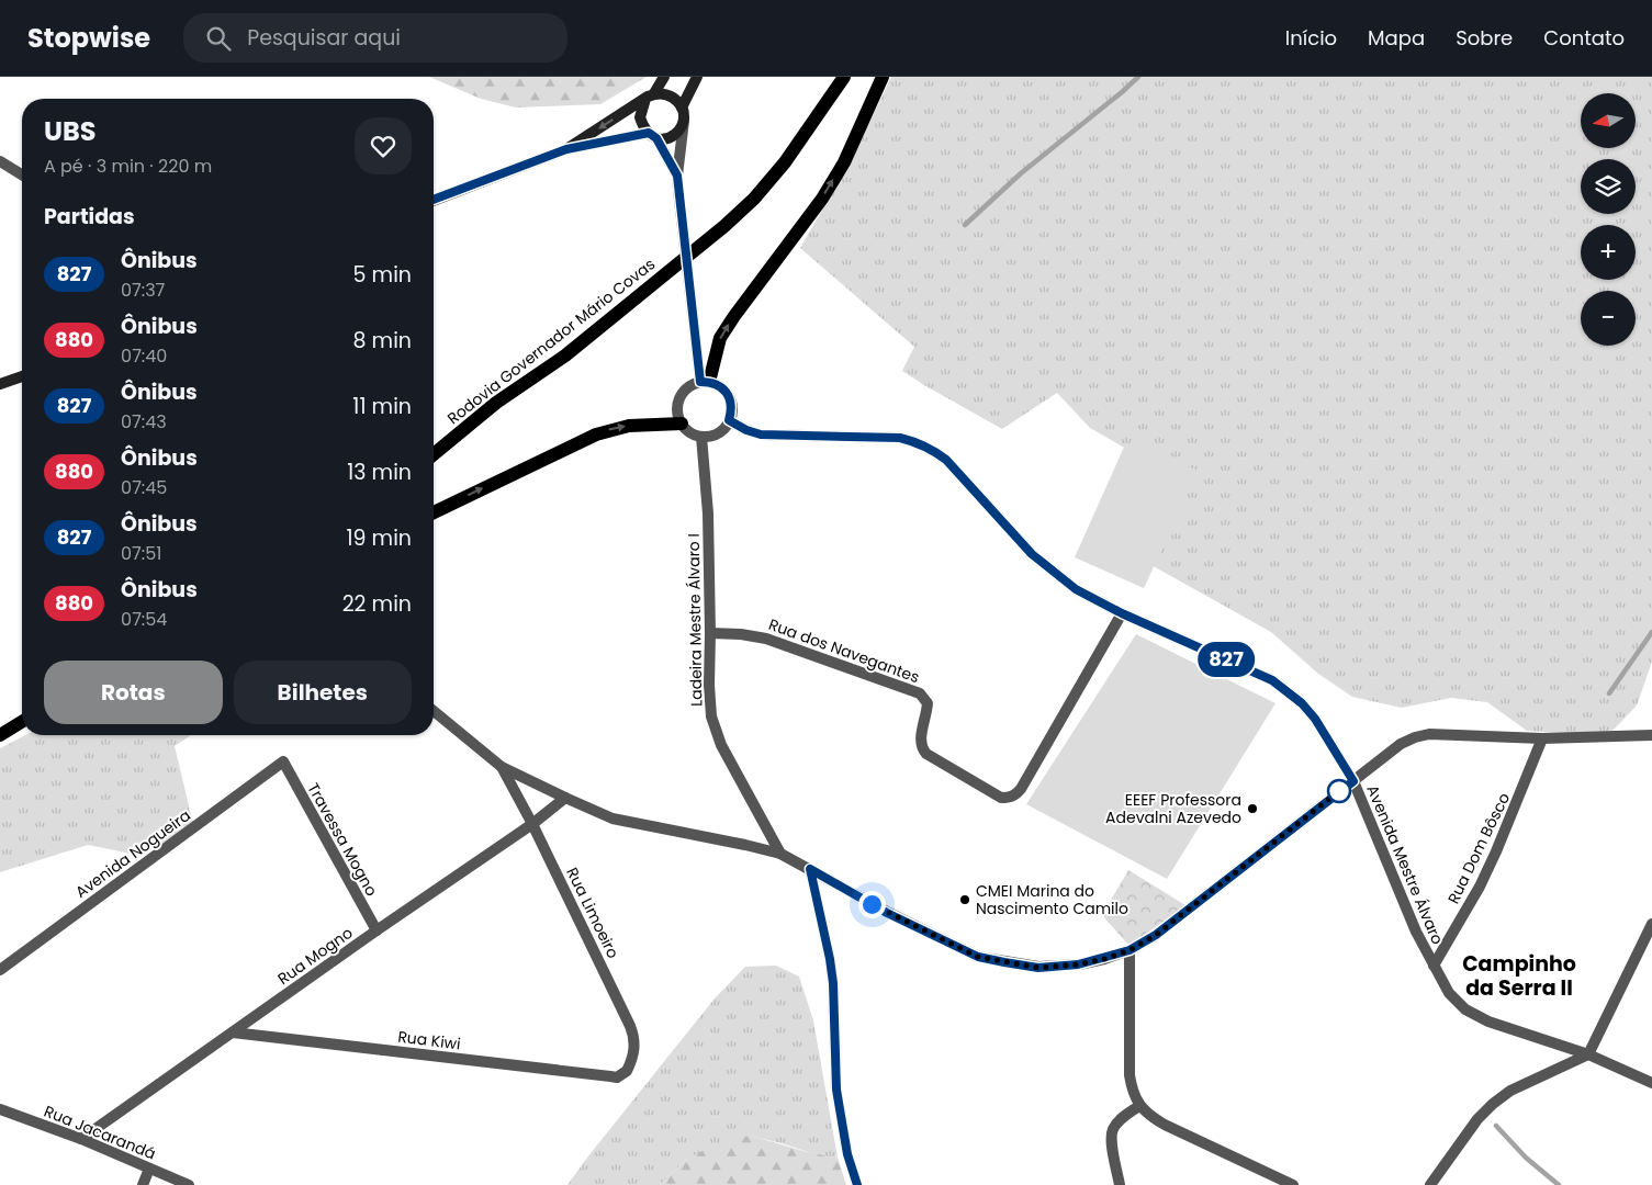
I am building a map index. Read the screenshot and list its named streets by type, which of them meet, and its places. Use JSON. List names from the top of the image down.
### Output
{
  "streets": {
    "main road": ["Rodovia Governador Mário Covas"],
    "street": [
      "Ladeira Mestre Álvaro I",
      "Rua dos Navegantes",
      "Travessa Mogno",
      "Rua Dom Bôsco",
      "Avenida Nogueira",
      "Avenida Mestre Álvaro",
      "Rua Limoeiro",
      "Rua Mogno",
      "Rua Kiwi",
      "Rua Jacarandá"
    ]
  },
  "crossings": [
    ["Ladeira Mestre Álvaro I", "Rua dos Navegantes"],
    ["Ladeira Mestre Álvaro I", "Avenida Mestre Álvaro"],
    ["Rua dos Navegantes", "Avenida Mestre Álvaro"],
    ["Travessa Mogno", "Avenida Nogueira"],
    ["Travessa Mogno", "Rua Mogno"],
    ["Rua Dom Bôsco", "Avenida Mestre Álvaro"],
    ["Rua Limoeiro", "Rua Mogno"],
    ["Rua Limoeiro", "Rua Kiwi"],
    ["Rua Mogno", "Rua Kiwi"],
    ["Rua Mogno", "Rua Jacarandá"]
  ],
  "districts": ["Campinho da Serra II"],
  "places": ["EEEF Professora Adevalni Azevedo", "CMEI Marina do Nascimento Camilo"],
  "lines": ["bus line 827"],
  "north": "left",
  "page": {
    "header": "Stopwise",
    "search": "Pesquisar aqui",
    "nav": [
      "Início",
      "Mapa",
      "Sobre",
      "Contato"
    ],
    "on_map": "827",
    "map_buttons": ["+", "−"],
    "heading": [
      ["UBS", "A pé · 3 min · 220 m"],
      "Partidas"
    ],
    "list": [
      {
        "mark": "827",
        "name": "Ônibus",
        "note": "07:37",
        "value": "5 min"
      },
      {
        "mark": "880",
        "name": "Ônibus",
        "note": "07:40",
        "value": "8 min"
      },
      {
        "mark": "827",
        "name": "Ônibus",
        "note": "07:43",
        "value": "11 min"
      },
      {
        "mark": "880",
        "name": "Ônibus",
        "note": "07:45",
        "value": "13 min"
      },
      {
        "mark": "827",
        "name": "Ônibus",
        "note": "07:51",
        "value": "19 min"
      },
      {
        "mark": "880",
        "name": "Ônibus",
        "note": "07:54",
        "value": "22 min"
      }
    ],
    "buttons": ["Rotas", "Bilhetes"]
  }
}
